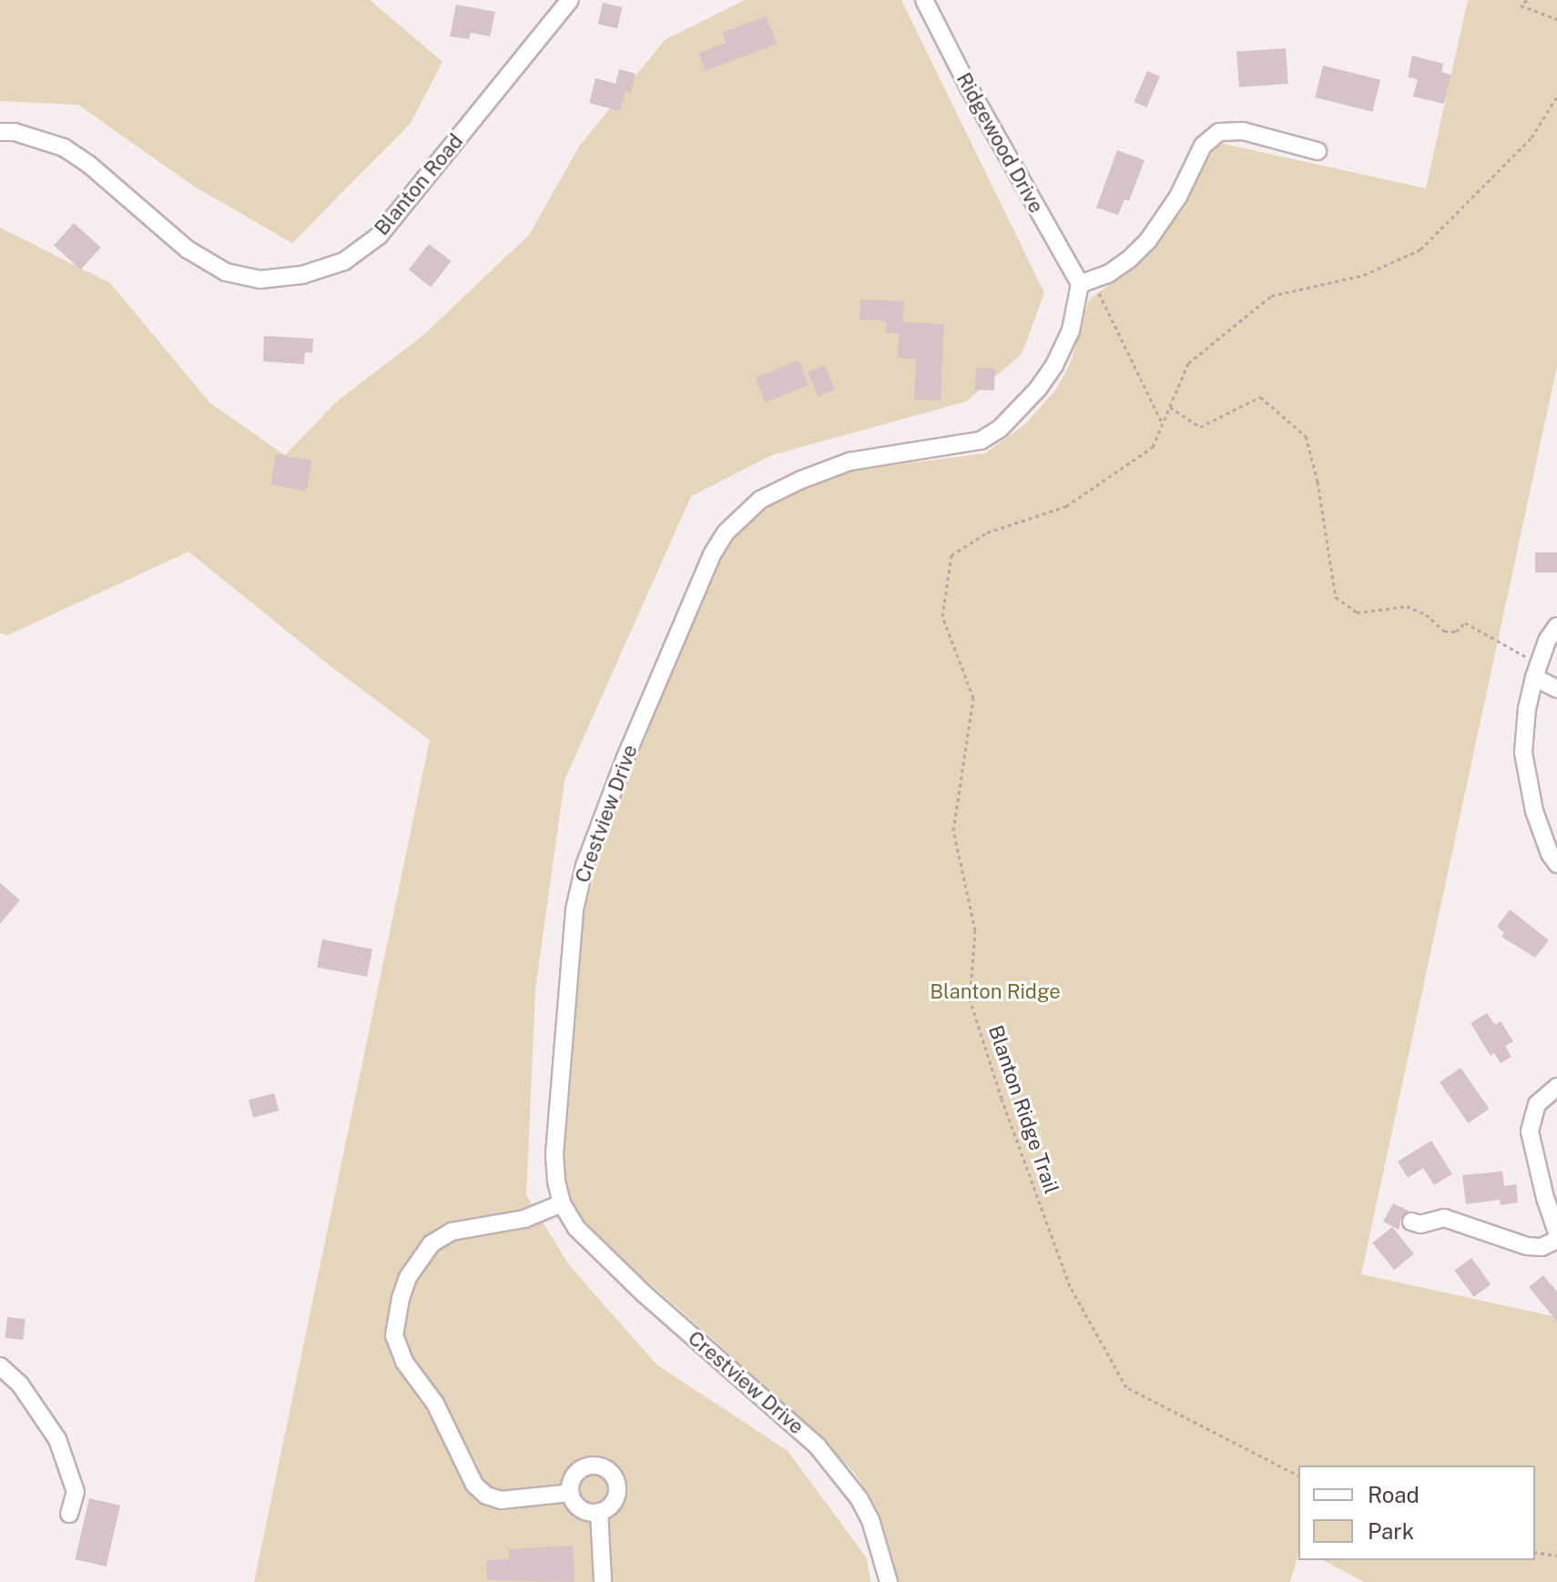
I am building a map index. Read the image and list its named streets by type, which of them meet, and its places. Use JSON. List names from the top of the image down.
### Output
{
  "streets": {
    "street": ["Ridgewood Drive", "Blanton Road", "Crestview Drive"],
    "path": ["Blanton Ridge Trail"]
  },
  "crossings": [
    ["Ridgewood Drive", "Crestview Drive"]
  ],
  "parks": ["Blanton Ridge"],
  "legend": ["Road", "Park"]
}
